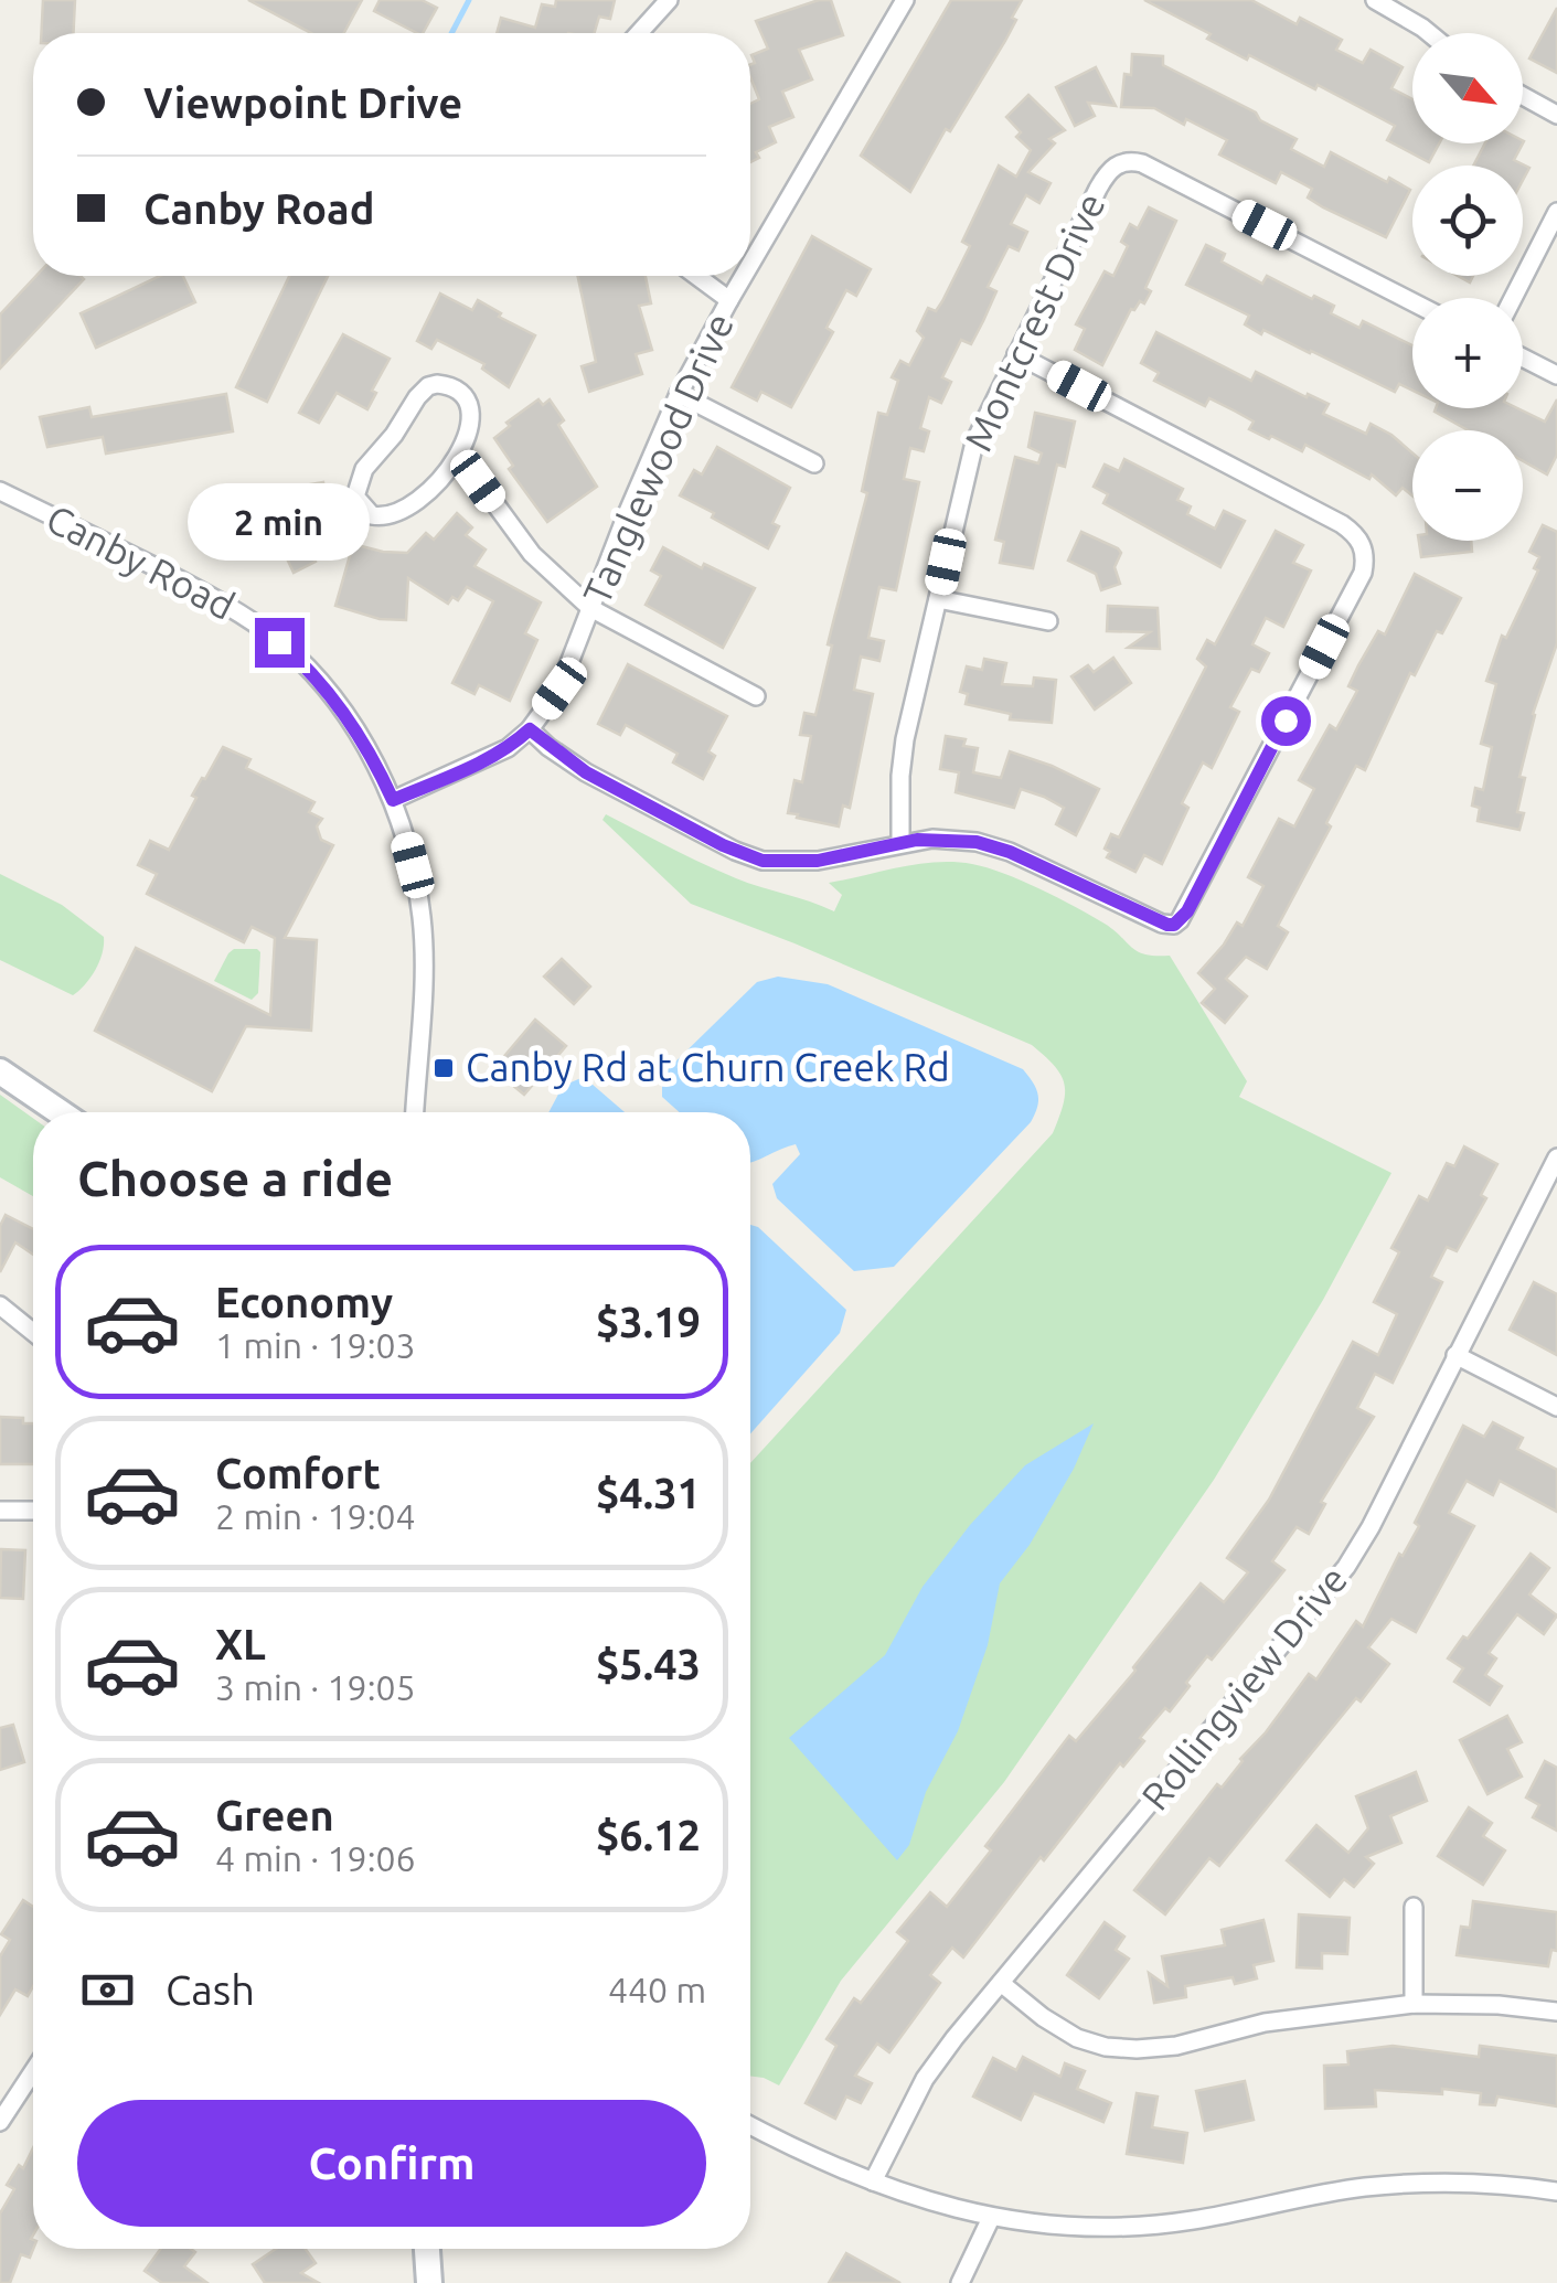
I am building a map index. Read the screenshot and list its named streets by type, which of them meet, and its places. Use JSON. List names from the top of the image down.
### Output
{
  "streets": {
    "street": [
      "Montcrest Drive",
      "Tanglewood Drive",
      "Canby Road",
      "Rollingview Drive"
    ]
  },
  "crossings": [
    ["Tanglewood Drive", "Canby Road"]
  ],
  "places": {
    "transit": ["Canby Rd at Churn Creek Rd"]
  },
  "north": "bottom right",
  "page": {
    "map_buttons": ["+", "−"],
    "banner": ["Viewpoint Drive", "Canby Road"],
    "bubble": "2 min",
    "heading": "Choose a ride",
    "list": [
      {
        "name": "Economy",
        "note": "1 min · 19:03",
        "value": "$3.19"
      },
      {
        "name": "Comfort",
        "note": "2 min · 19:04",
        "value": "$4.31"
      },
      {
        "name": "XL",
        "note": "3 min · 19:05",
        "value": "$5.43"
      },
      {
        "name": "Green",
        "note": "4 min · 19:06",
        "value": "$6.12"
      }
    ],
    "pay": ["Cash", "440 m"],
    "buttons": "Confirm"
  }
}
